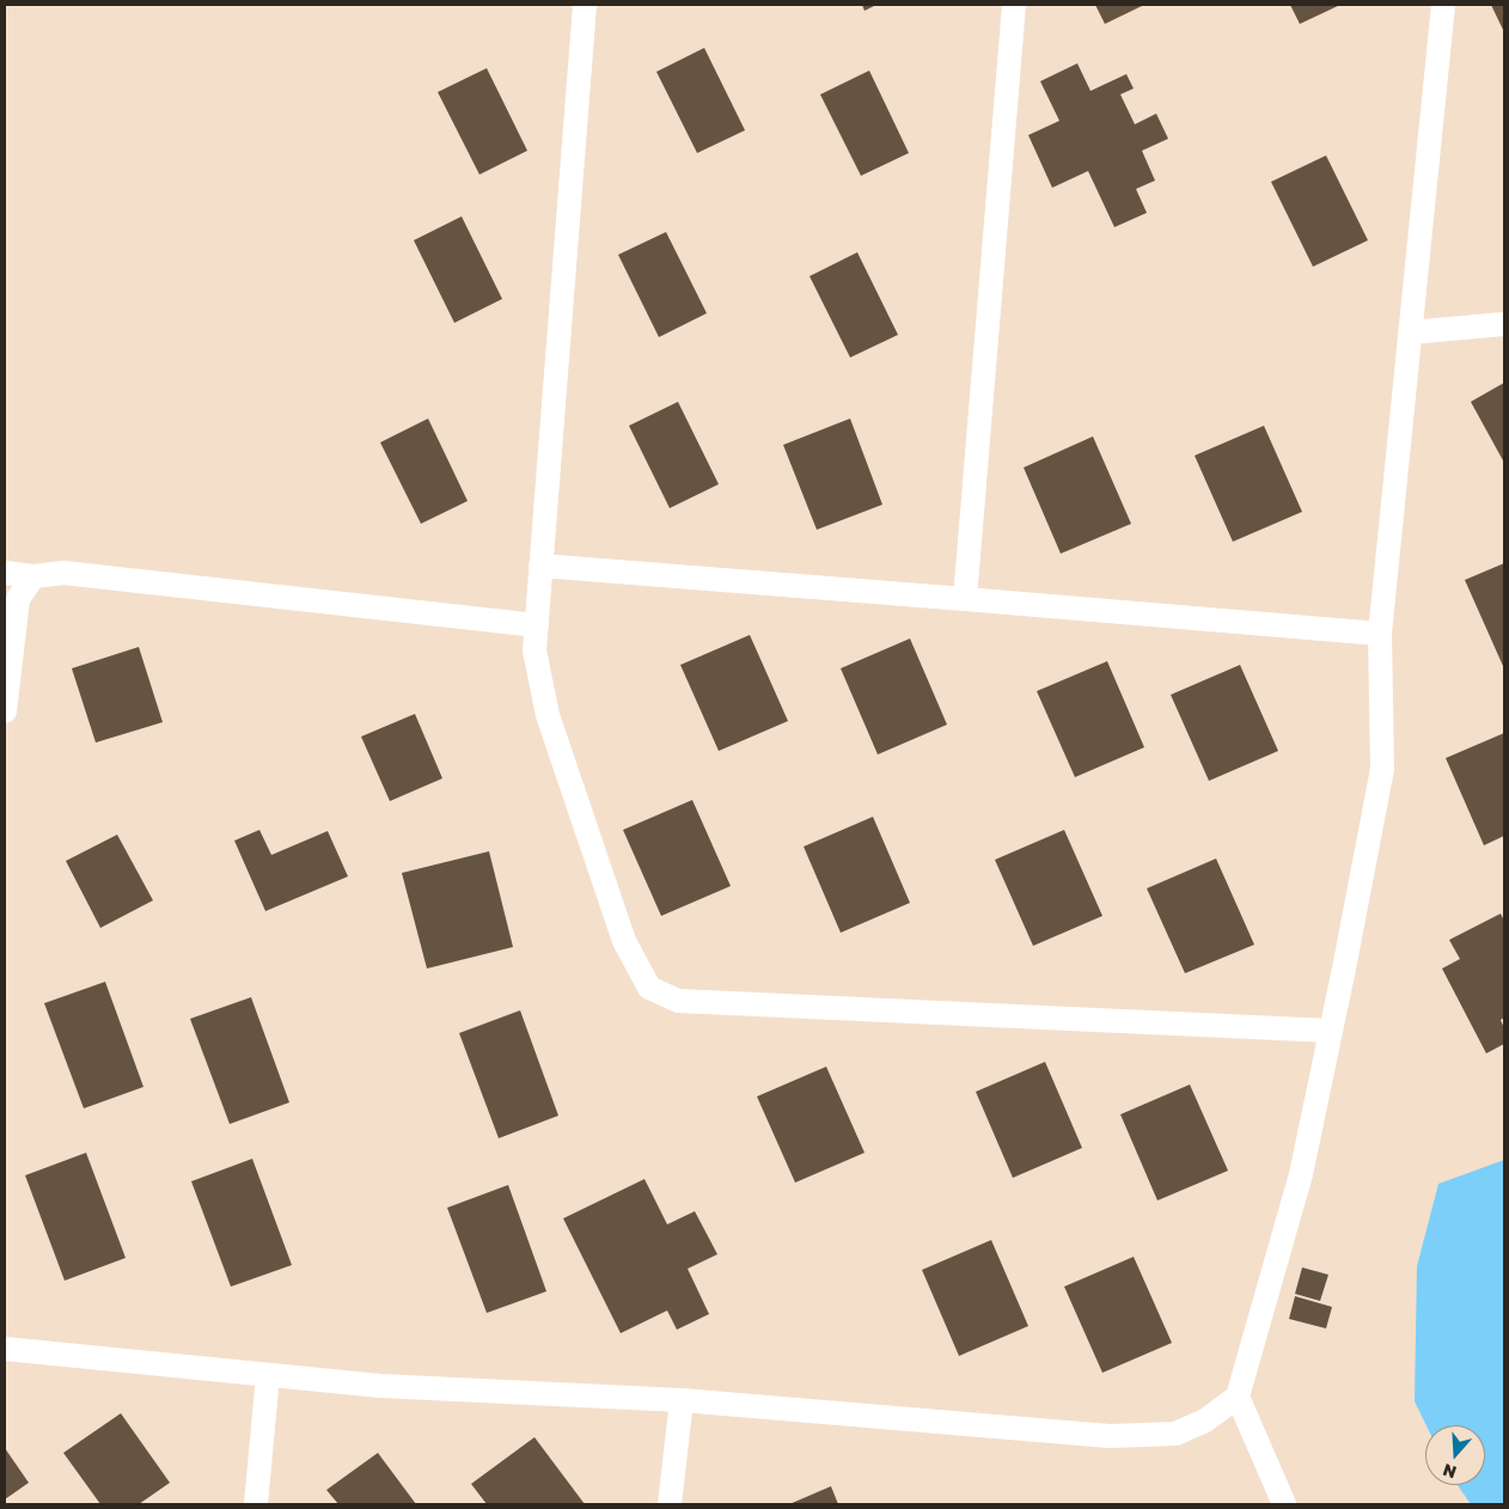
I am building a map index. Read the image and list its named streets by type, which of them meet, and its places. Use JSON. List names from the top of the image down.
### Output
{
  "north": "bottom"
}
